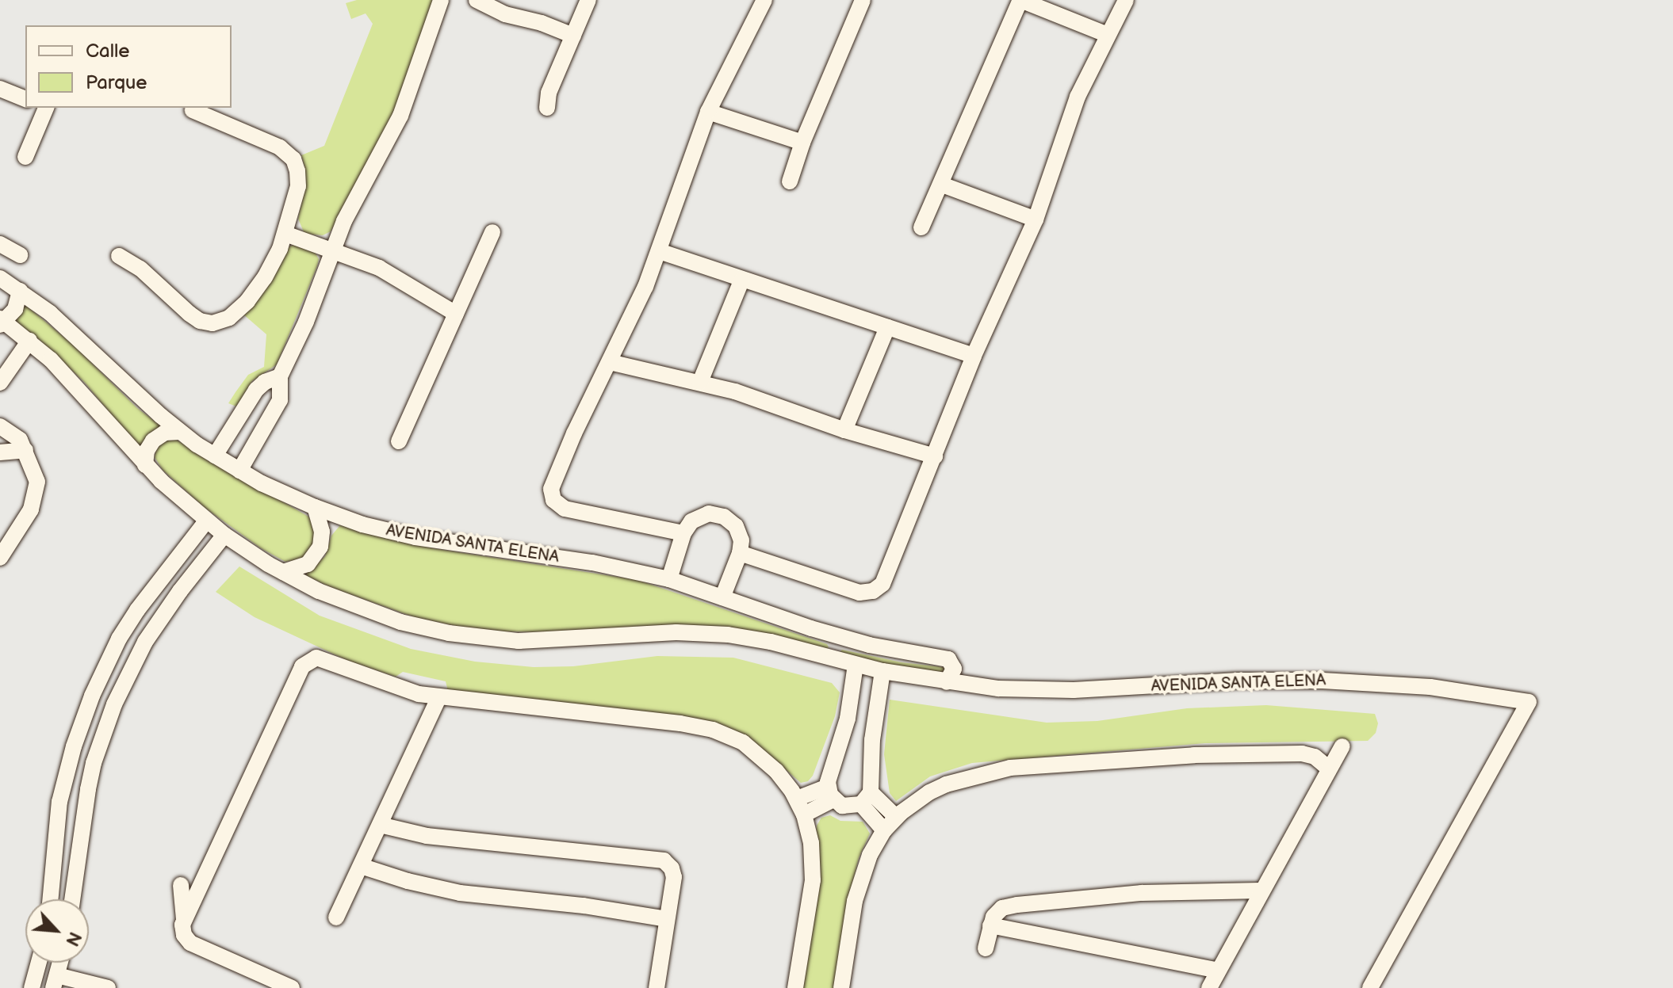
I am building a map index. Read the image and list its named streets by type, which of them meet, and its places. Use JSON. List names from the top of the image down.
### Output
{
  "streets": {
    "street": ["AVENIDA SANTA ELENA"]
  },
  "legend": ["Calle", "Parque"],
  "north": "bottom right"
}
